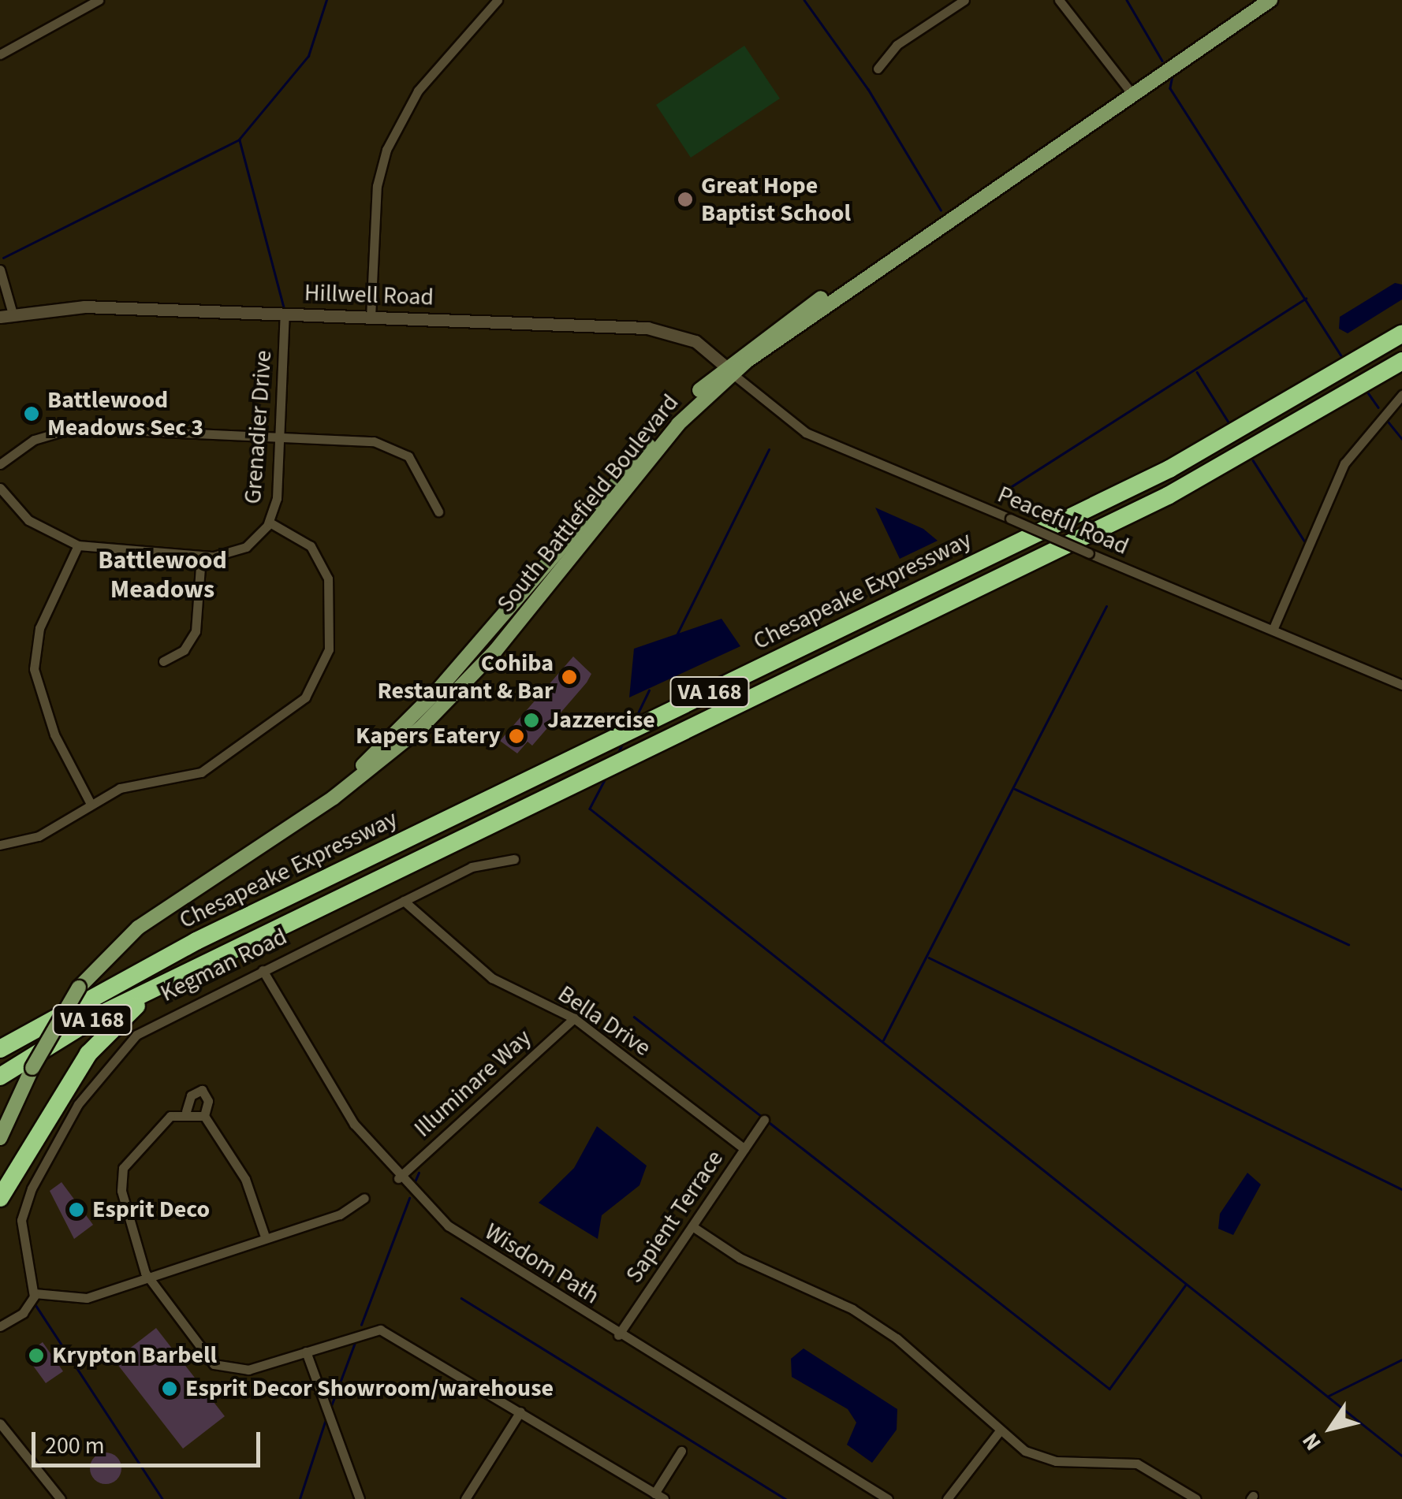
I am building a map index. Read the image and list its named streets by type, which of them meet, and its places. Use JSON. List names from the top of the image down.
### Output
{
  "streets": {
    "highway": ["Chesapeake Expressway", "VA 168"],
    "main road": ["South Battlefield Boulevard"],
    "street": [
      "Hillwell Road",
      "Grenadier Drive",
      "Peaceful Road",
      "Kegman Road",
      "Bella Drive",
      "Illuminare Way",
      "Sapient Terrace",
      "Wisdom Path"
    ]
  },
  "crossings": [
    ["Hillwell Road", "Grenadier Drive"],
    ["Hillwell Road", "South Battlefield Boulevard"],
    ["Hillwell Road", "Peaceful Road"],
    ["South Battlefield Boulevard", "Peaceful Road"],
    ["Kegman Road", "Bella Drive"],
    ["Kegman Road", "Wisdom Path"],
    ["Bella Drive", "Illuminare Way"],
    ["Bella Drive", "Sapient Terrace"],
    ["Illuminare Way", "Wisdom Path"],
    ["Sapient Terrace", "Wisdom Path"]
  ],
  "districts": ["Battlewood Meadows"],
  "places": [
    "Great Hope Baptist School",
    "Battlewood Meadows Sec 3",
    "Cohiba Restaurant & Bar",
    "Jazzercise",
    "Kapers Eatery",
    "Esprit Deco",
    "Krypton Barbell",
    "Esprit Decor Showroom/warehouse"
  ],
  "scale_bar": "200 m",
  "north": "bottom left"
}
